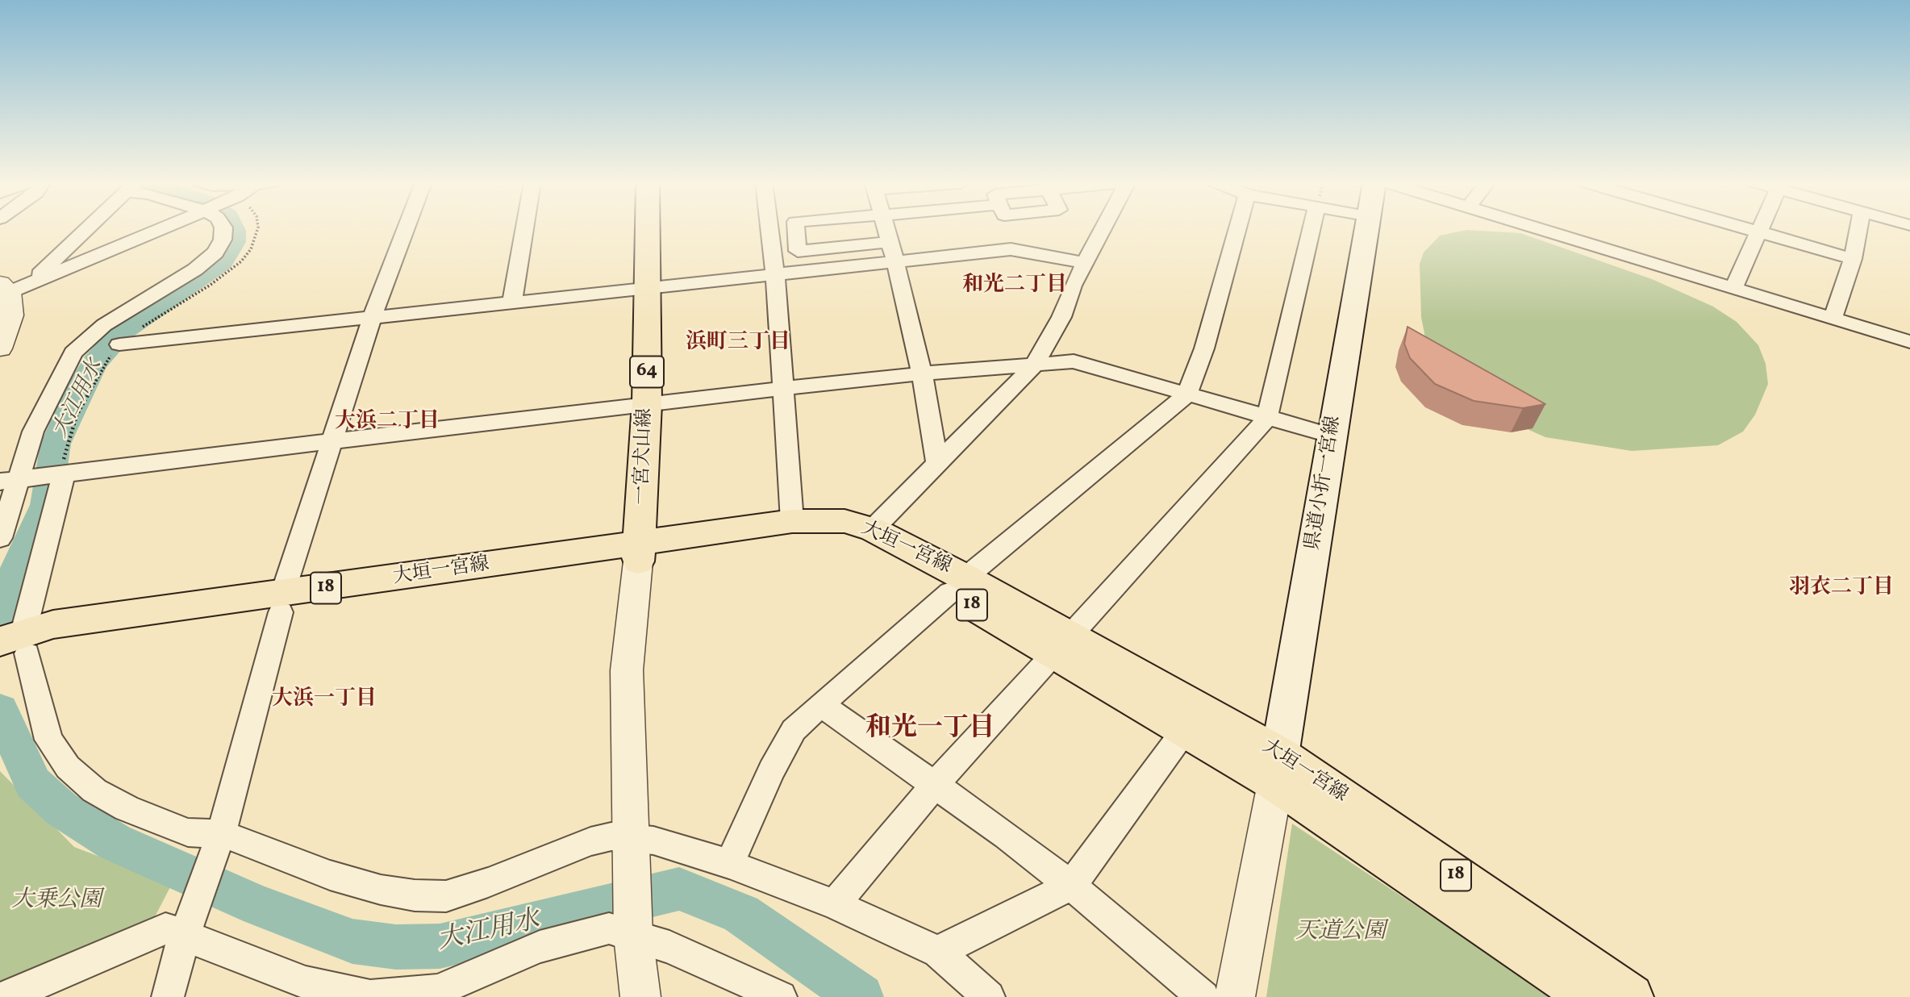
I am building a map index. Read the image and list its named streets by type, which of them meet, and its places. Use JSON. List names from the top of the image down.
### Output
{
  "streets": {
    "main road": [
      "64",
      "一宮犬山線",
      "県道小折一宮線",
      "大垣一宮線",
      "18"
    ]
  },
  "crossings": [
    ["一宮犬山線", "大垣一宮線"],
    ["県道小折一宮線", "大垣一宮線"]
  ],
  "districts": [
    "和光二丁目",
    "浜町三丁目",
    "大浜二丁目",
    "羽衣二丁目",
    "大浜一丁目",
    "和光一丁目"
  ],
  "water": ["大江用水"],
  "parks": ["大乗公園", "天道公園"]
}
